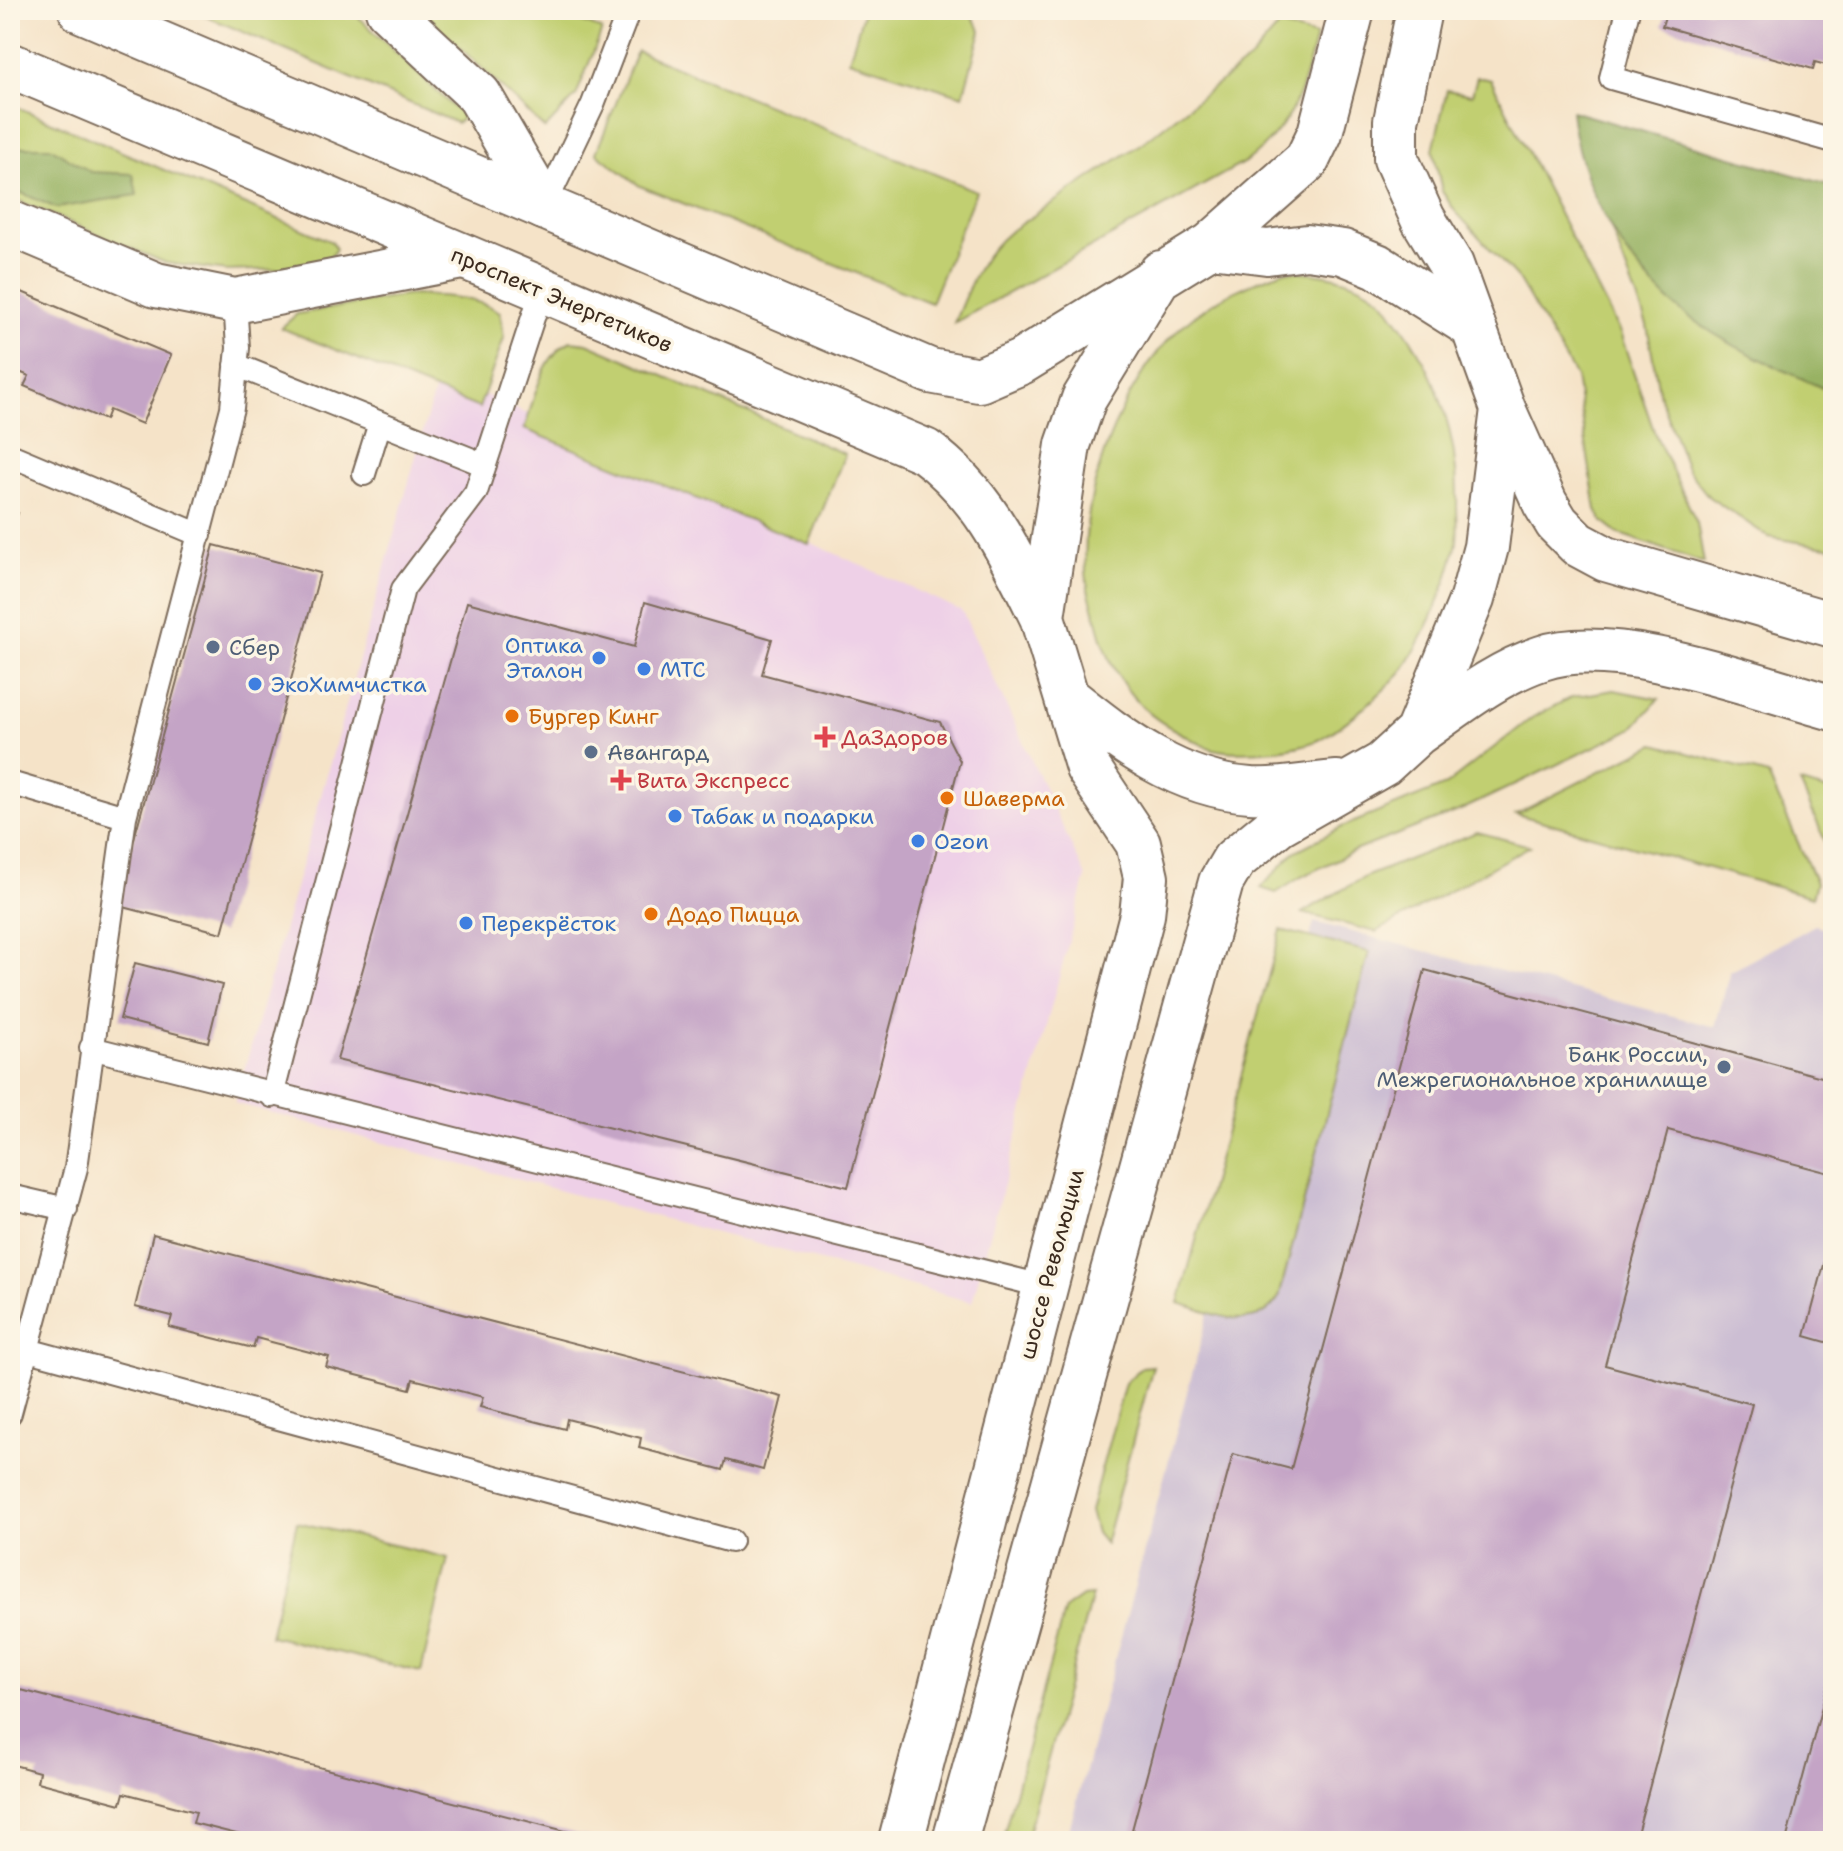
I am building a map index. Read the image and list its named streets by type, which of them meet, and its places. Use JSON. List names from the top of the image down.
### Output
{
  "streets": {
    "main road": ["проспект Энергетиков", "шоссе Революции"]
  },
  "crossings": [
    ["проспект Энергетиков", "шоссе Революции"]
  ],
  "places": {
    "other": [
      "Сбер",
      "Оптика Эталон",
      "МТС",
      "ЭкоХимчистка",
      "Бургер Кинг",
      "Авангард",
      "Шаверма",
      "Табак и подарки",
      "Ozon",
      "Додо Пицца",
      "Перекрёсток",
      "Банк России, Межрегиональное хранилище"
    ],
    "health": ["ДаЗдоров", "Вита Экспресс"]
  }
}
